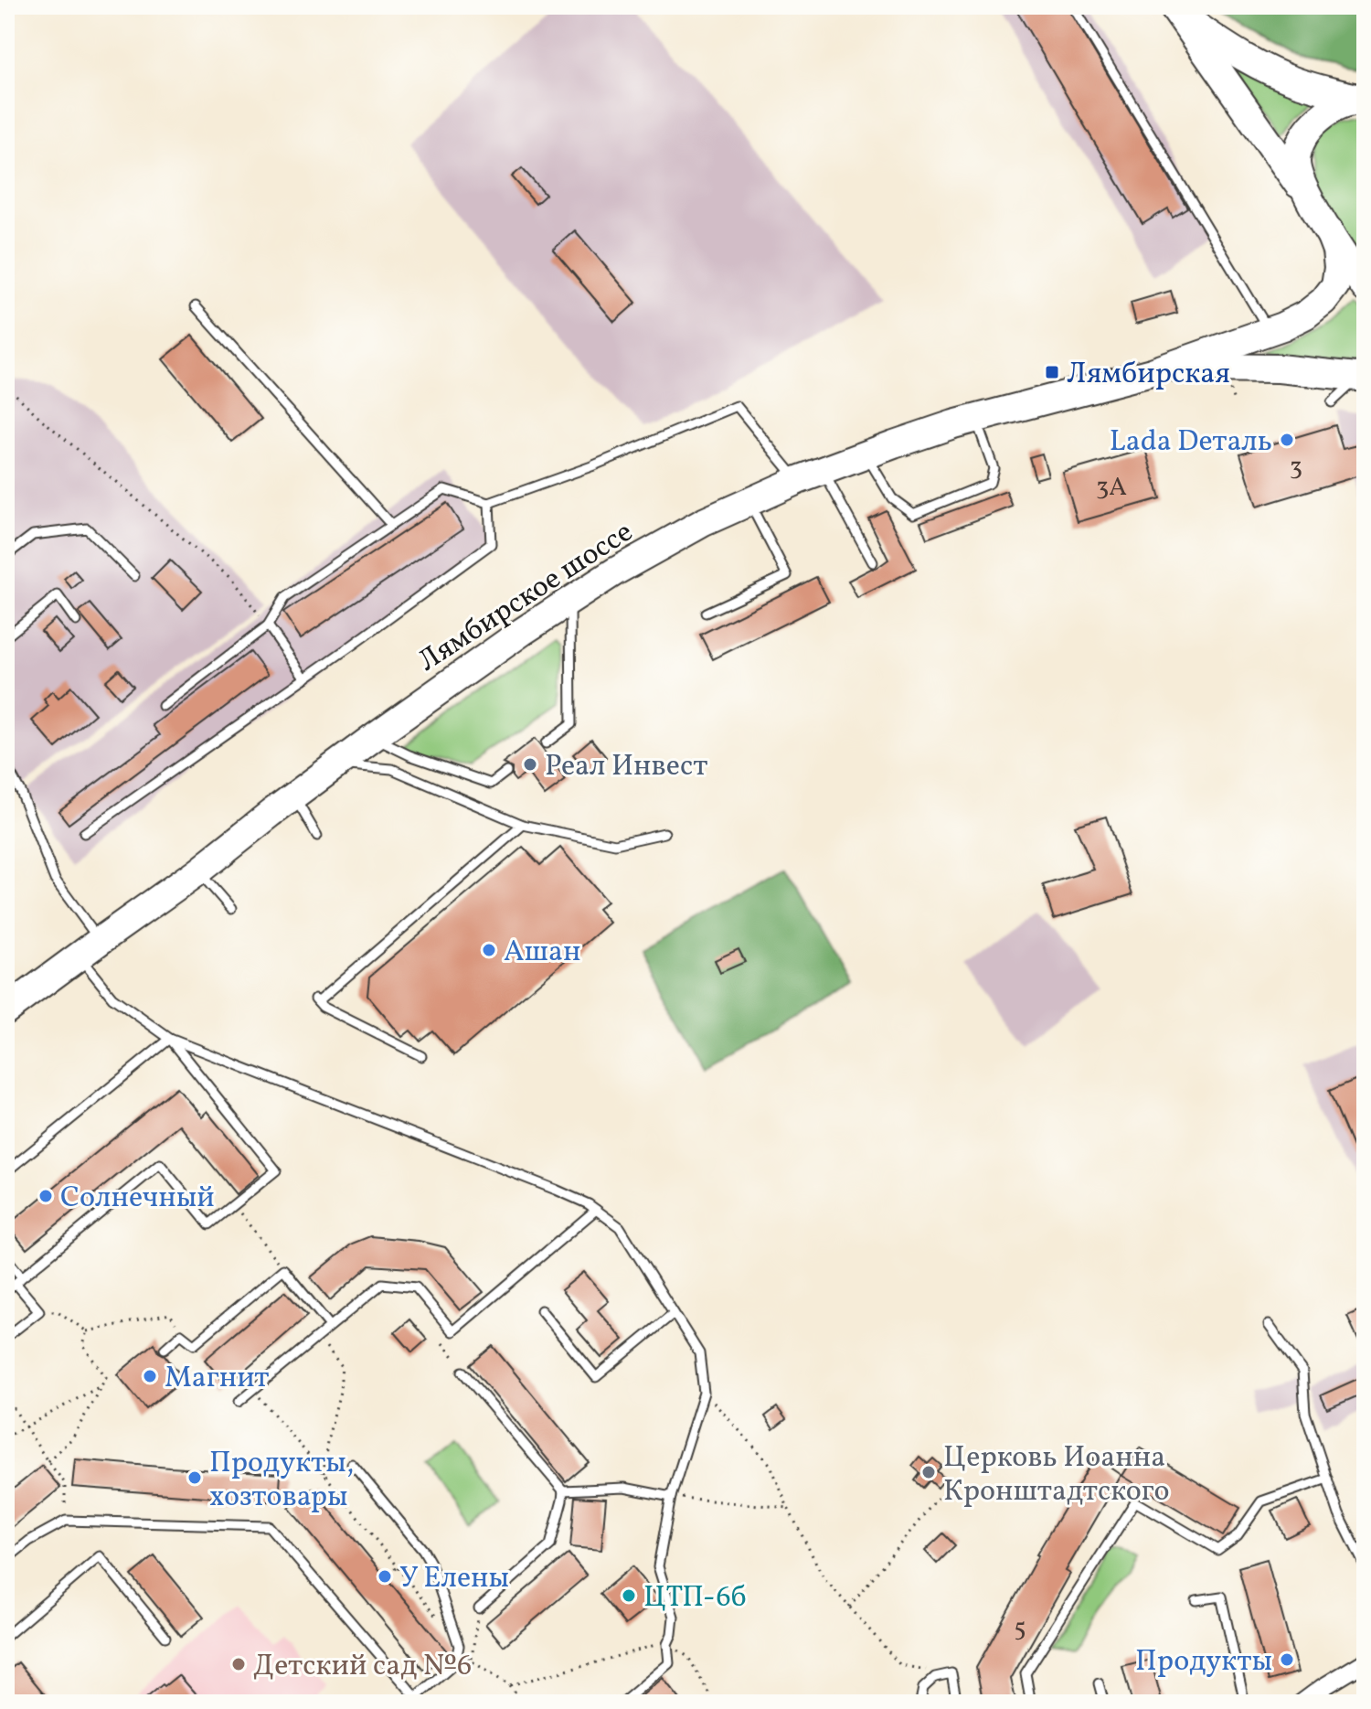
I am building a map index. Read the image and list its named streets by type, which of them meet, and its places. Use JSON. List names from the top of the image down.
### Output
{
  "streets": {
    "main road": ["Лямбирское шоссе"]
  },
  "places": {
    "transit": ["Лямбирская"],
    "other": [
      "Lada Dеталь",
      "Реал Инвест",
      "Ашан",
      "Солнечный",
      "Магнит",
      "Церковь Иоанна Кронштадтского",
      "Продукты, хозтовары",
      "У Елены",
      "ЦТП-6б",
      "Продукты",
      "Детский сад №6"
    ]
  },
  "house_numbers": ["3", "3А", "5"]
}
